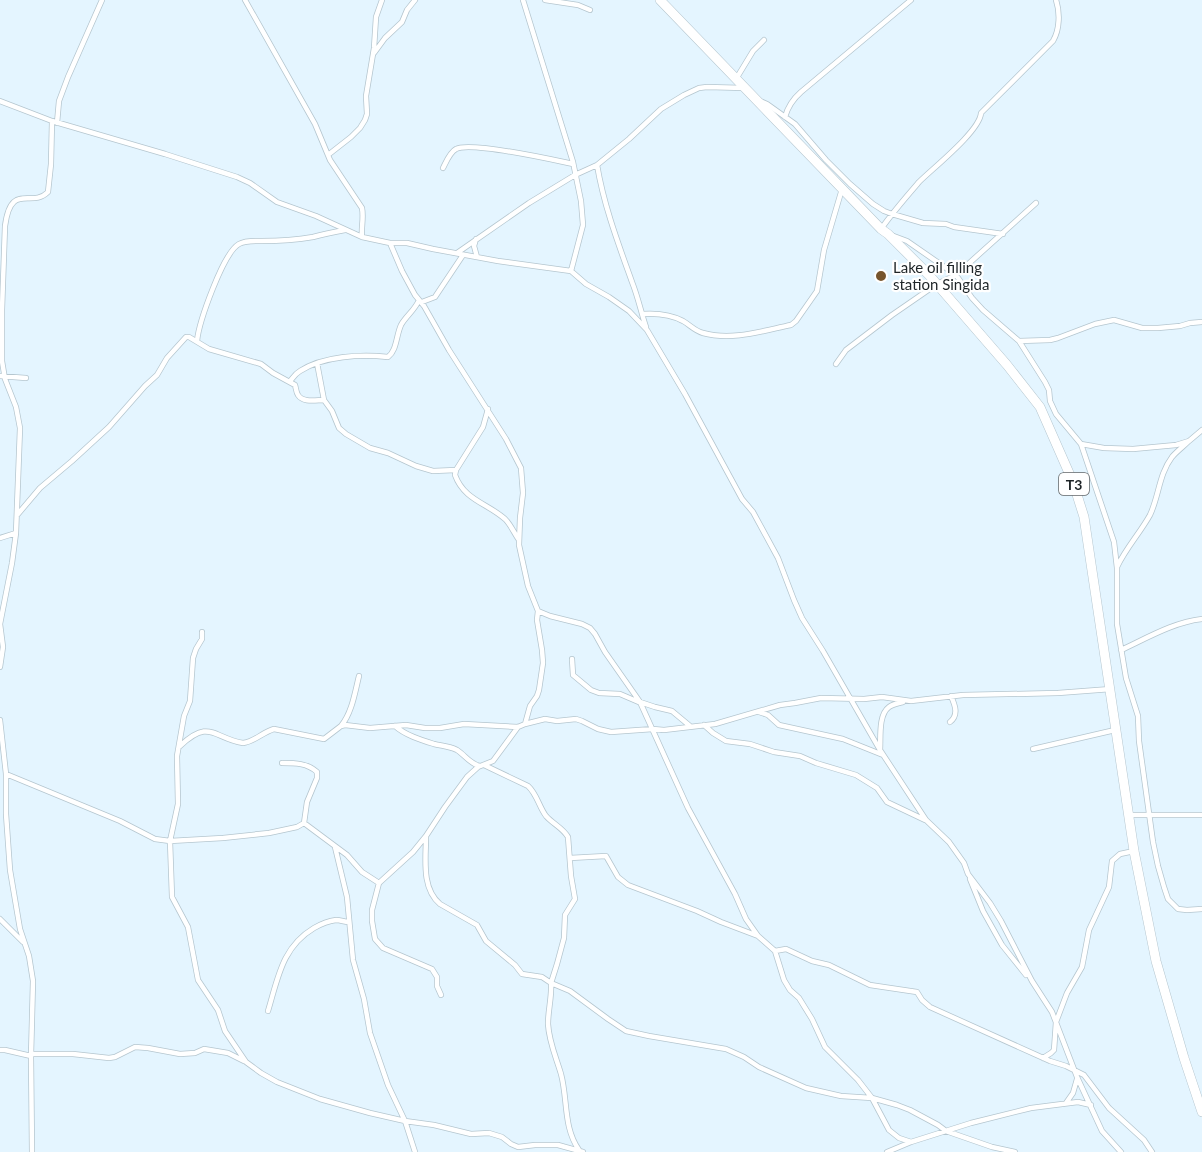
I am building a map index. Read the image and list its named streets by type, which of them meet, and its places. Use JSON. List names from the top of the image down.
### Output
{
  "streets": {
    "highway": ["T3"]
  },
  "places": ["Lake oil filling station Singida"]
}
